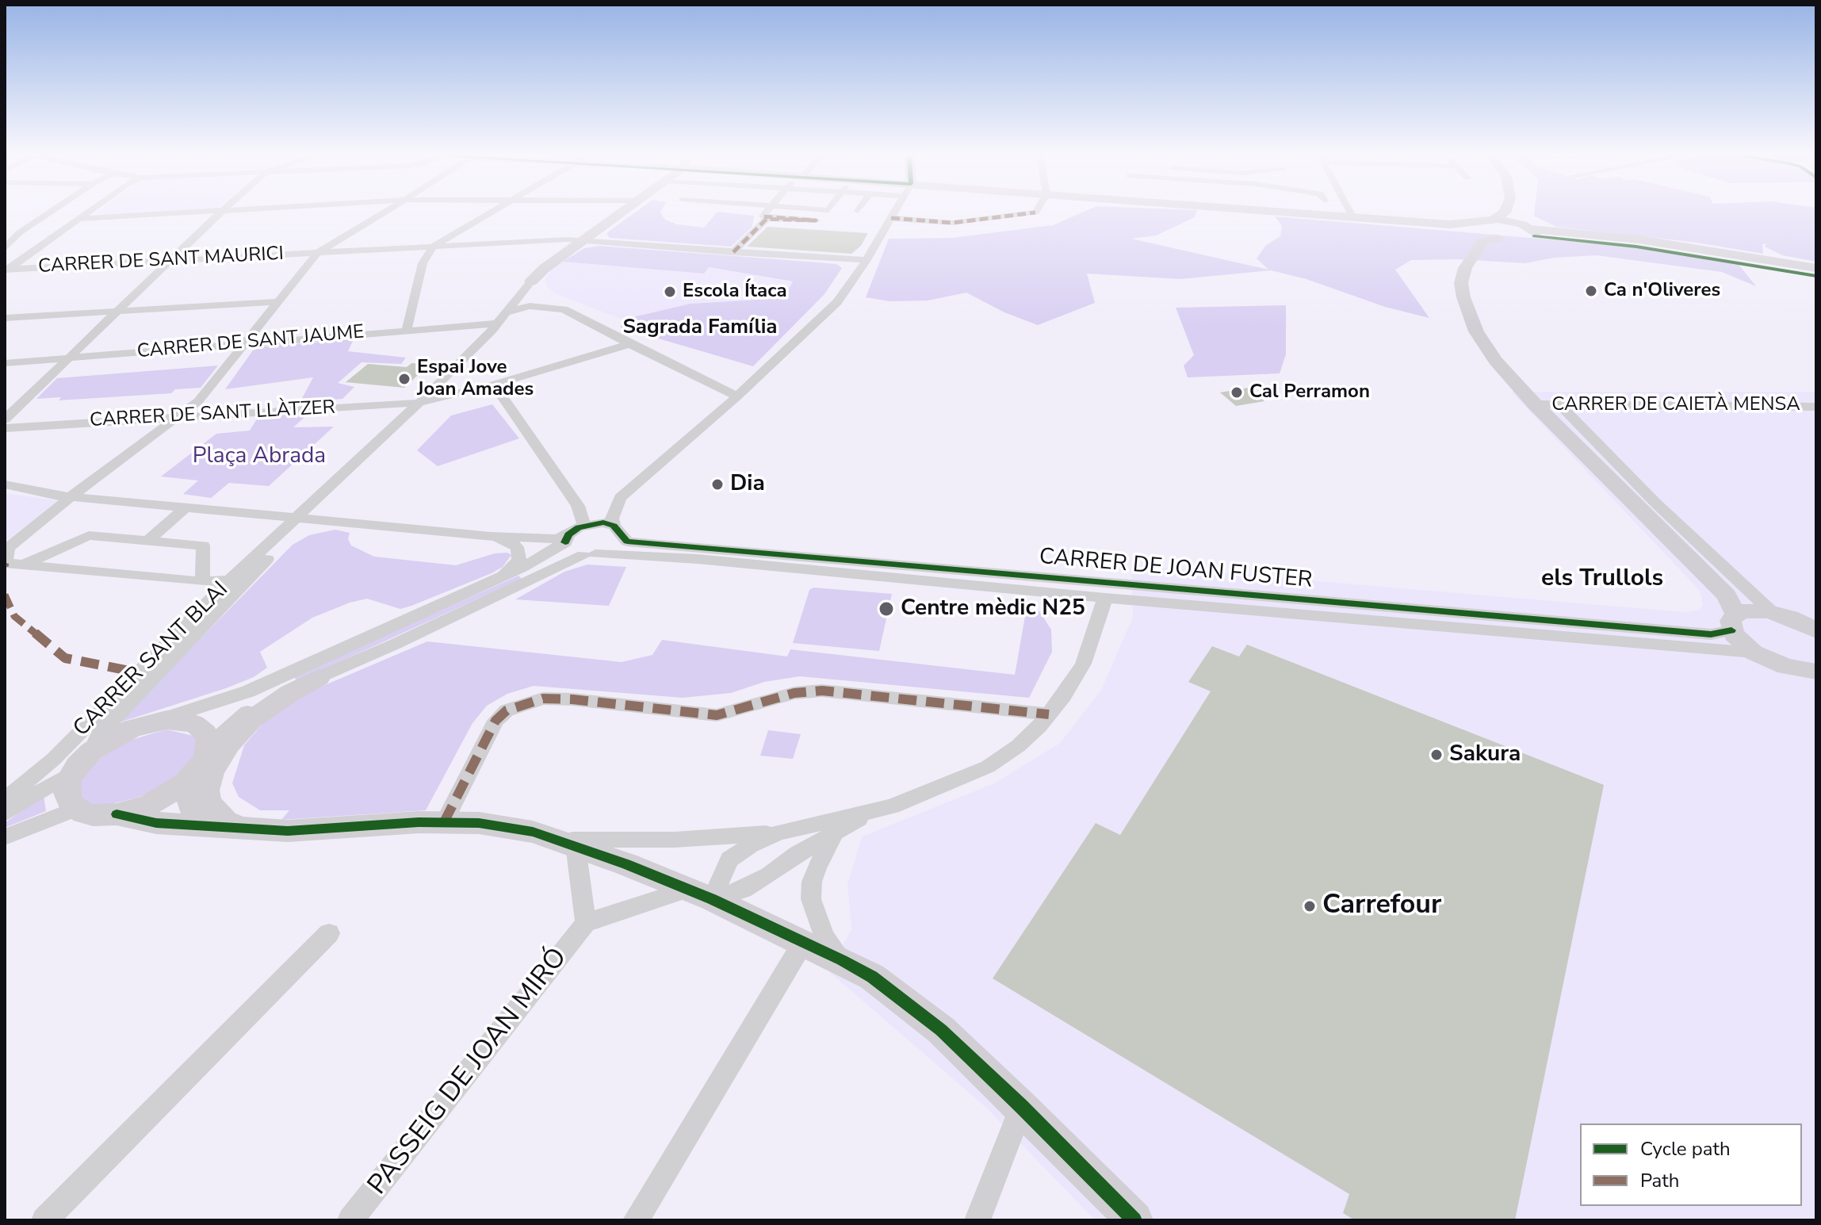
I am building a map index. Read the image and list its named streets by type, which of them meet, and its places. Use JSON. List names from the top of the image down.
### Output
{
  "streets": {
    "street": [
      "CARRER DE SANT MAURICI",
      "CARRER DE SANT JAUME",
      "CARRER DE CAIETÀ MENSA",
      "CARRER DE SANT LLÀTZER",
      "CARRER DE JOAN FUSTER",
      "CARRER SANT BLAI",
      "PASSEIG DE JOAN MIRÓ"
    ]
  },
  "crossings": [
    ["CARRER DE SANT JAUME", "CARRER SANT BLAI"],
    ["CARRER DE SANT LLÀTZER", "CARRER SANT BLAI"]
  ],
  "districts": ["Sagrada Família", "els Trullols"],
  "parks": ["Plaça Abrada"],
  "places": [
    "Ca n'Oliveres",
    "Escola Ítaca",
    "Espai Jove Joan Amades",
    "Cal Perramon",
    "Dia",
    "Centre mèdic N25",
    "Sakura",
    "Carrefour"
  ],
  "legend": ["Cycle path", "Path"]
}
